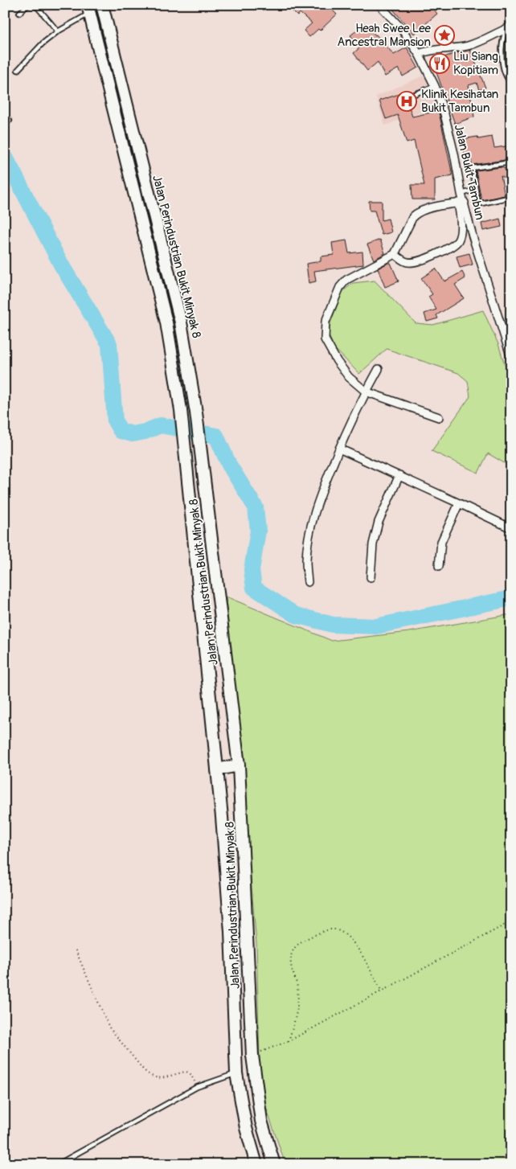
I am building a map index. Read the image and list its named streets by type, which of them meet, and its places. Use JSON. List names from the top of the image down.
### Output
{
  "streets": {
    "street": ["Jalan Bukit Tambun", "Jalan Perindustrian Bukit Minyak 8"]
  },
  "places": {
    "place": ["Heah Swee Lee Ancestral Mansion"],
    "restaurant": ["Liu Siang Kopitiam"],
    "hospital": ["Klinik Kesihatan Bukit Tambun"]
  }
}
